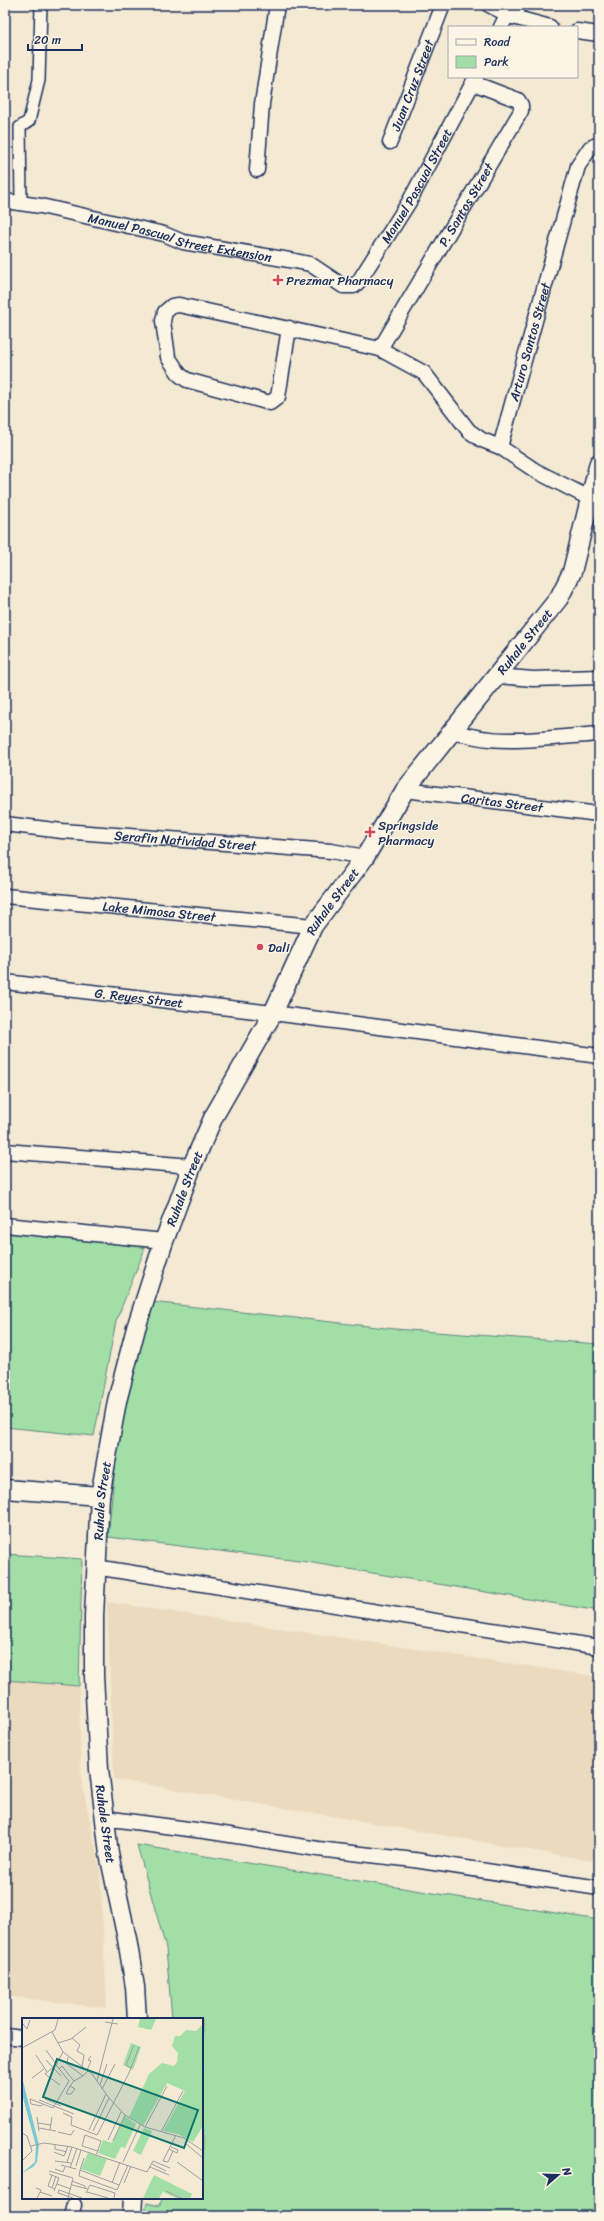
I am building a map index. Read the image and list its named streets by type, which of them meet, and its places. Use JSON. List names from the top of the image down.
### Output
{
  "streets": {
    "street": [
      "Juan Cruz Street",
      "Manuel Pascual Street",
      "P. Santos Street",
      "Manuel Pascual Street Extension",
      "Arturo Santos Street",
      "Ruhale Street",
      "Caritas Street",
      "Serafin Natividad Street",
      "Lake Mimosa Street",
      "G. Reyes Street"
    ]
  },
  "crossings": [
    ["Manuel Pascual Street", "P. Santos Street"],
    ["Manuel Pascual Street", "Manuel Pascual Street Extension"],
    ["Ruhale Street", "Caritas Street"],
    ["Ruhale Street", "Serafin Natividad Street"],
    ["Ruhale Street", "Lake Mimosa Street"],
    ["Ruhale Street", "G. Reyes Street"]
  ],
  "places": {
    "health": ["Prezmar Pharmacy", "Springside Pharmacy"],
    "other": ["Dali"]
  },
  "legend": ["Road", "Park"],
  "scale_bar": "20 m",
  "north": "right"
}
